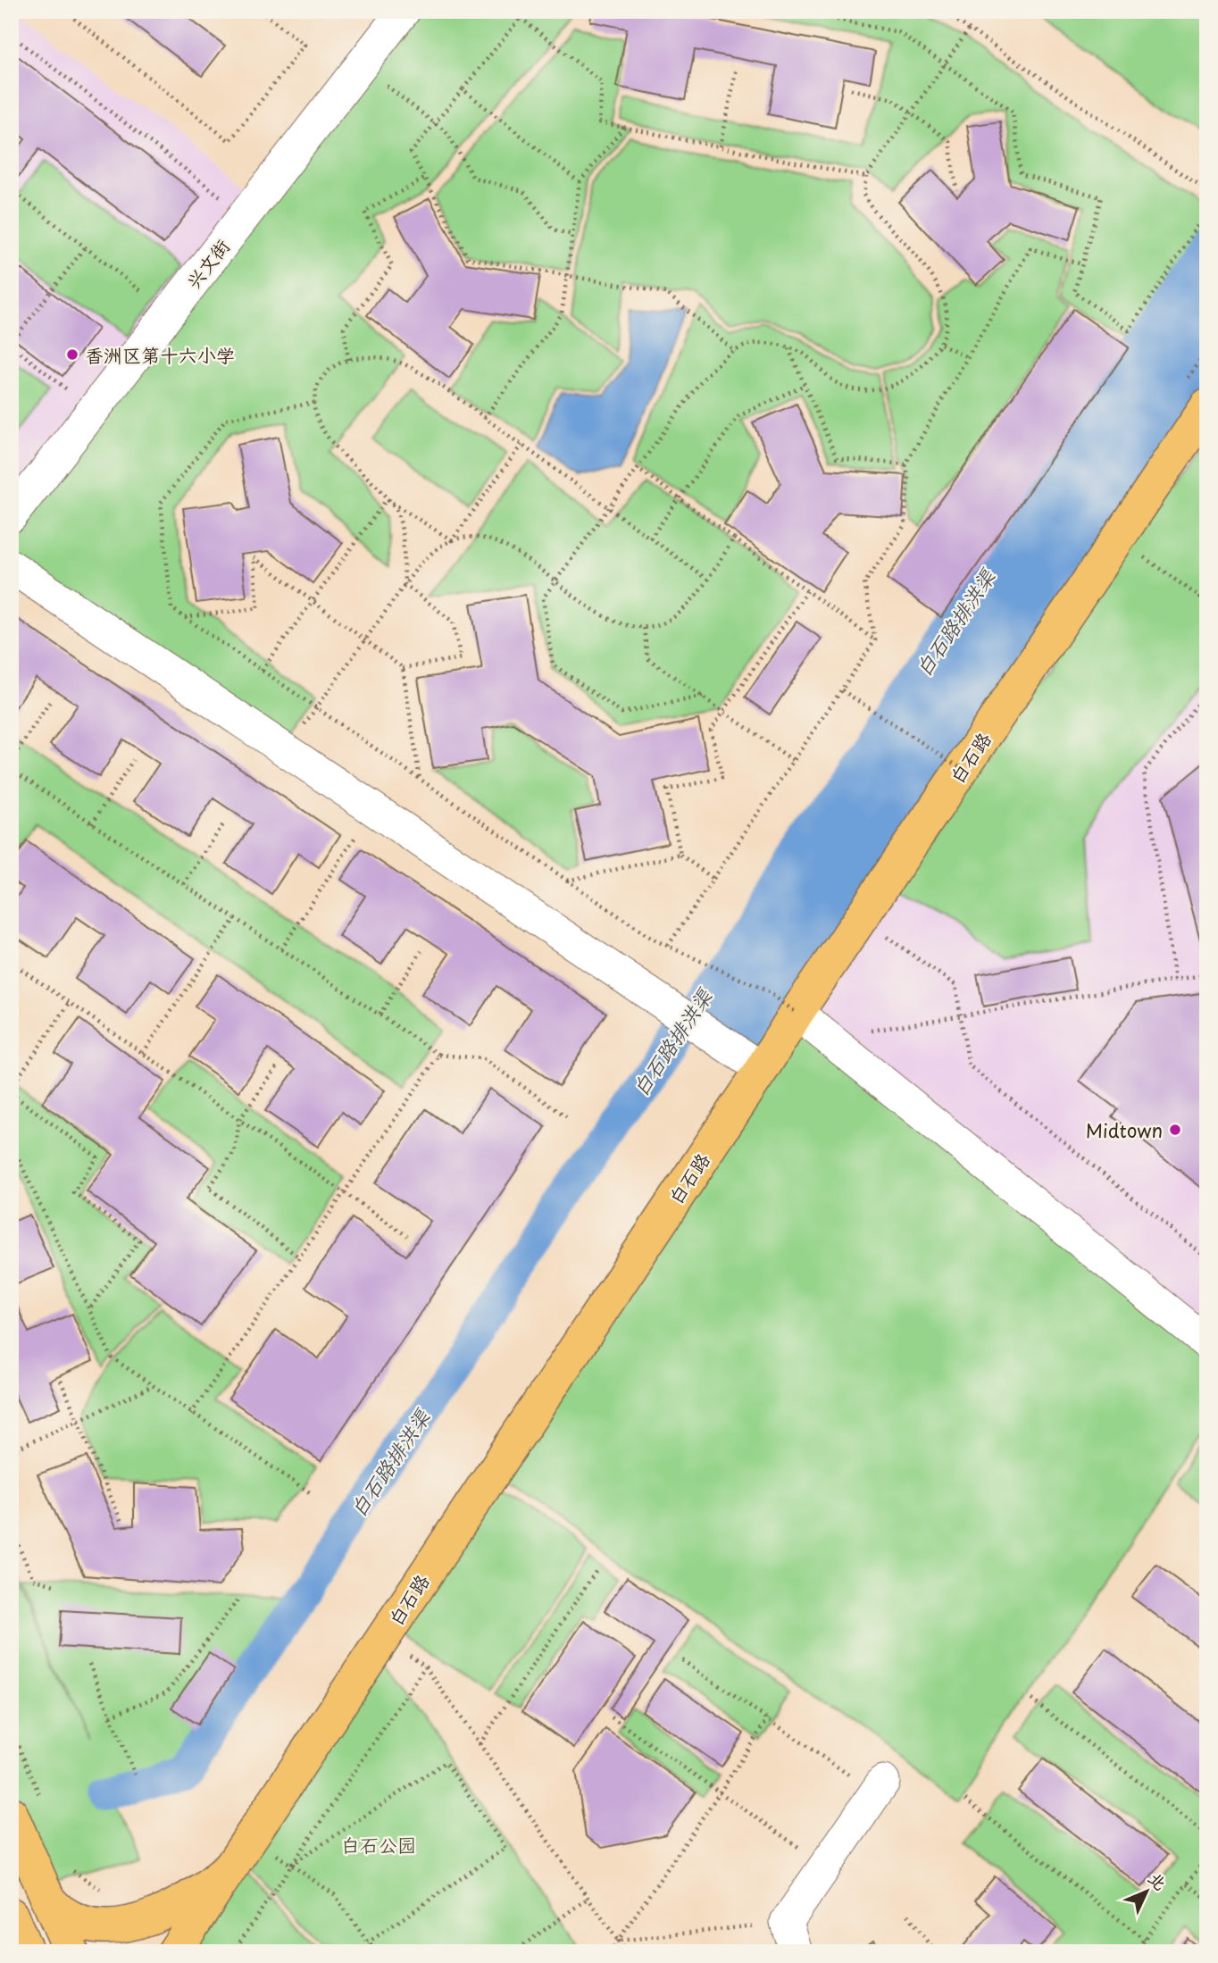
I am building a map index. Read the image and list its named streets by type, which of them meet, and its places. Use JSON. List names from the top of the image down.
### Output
{
  "streets": {
    "main road": ["白石路"],
    "street": ["兴文街"]
  },
  "water": ["白石路排洪渠"],
  "parks": ["白石公园"],
  "places": ["香洲区第十六小学", "Midtown"],
  "north": "top right"
}
